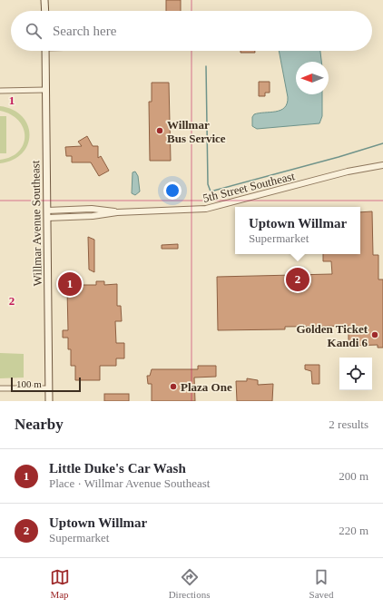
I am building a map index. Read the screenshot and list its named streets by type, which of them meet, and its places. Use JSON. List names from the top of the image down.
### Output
{
  "streets": {
    "main road": ["Willmar Avenue Southeast"],
    "street": ["5th Street Southeast"]
  },
  "crossings": [
    ["5th Street Southeast", "Willmar Avenue Southeast"]
  ],
  "places": ["Willmar Bus Service", "Golden Ticket Kandi 6", "Plaza One"],
  "scale_bar": "100 m",
  "north": "left",
  "page": {
    "search": "Search here",
    "popup": ["Uptown Willmar", "Supermarket"],
    "pins": ["2", "1"],
    "scale": "100 m",
    "heading": ["Nearby", "2 results"],
    "list": [
      {
        "mark": "1",
        "name": "Little Duke's Car Wash",
        "note": "Place · Willmar Avenue Southeast",
        "value": "200 m"
      },
      {
        "mark": "2",
        "name": "Uptown Willmar",
        "note": "Supermarket",
        "value": "220 m"
      }
    ],
    "nav": ["Map", "Directions", "Saved"]
  },
  "grid": {
    "rows": ["1", "2"]
  }
}
